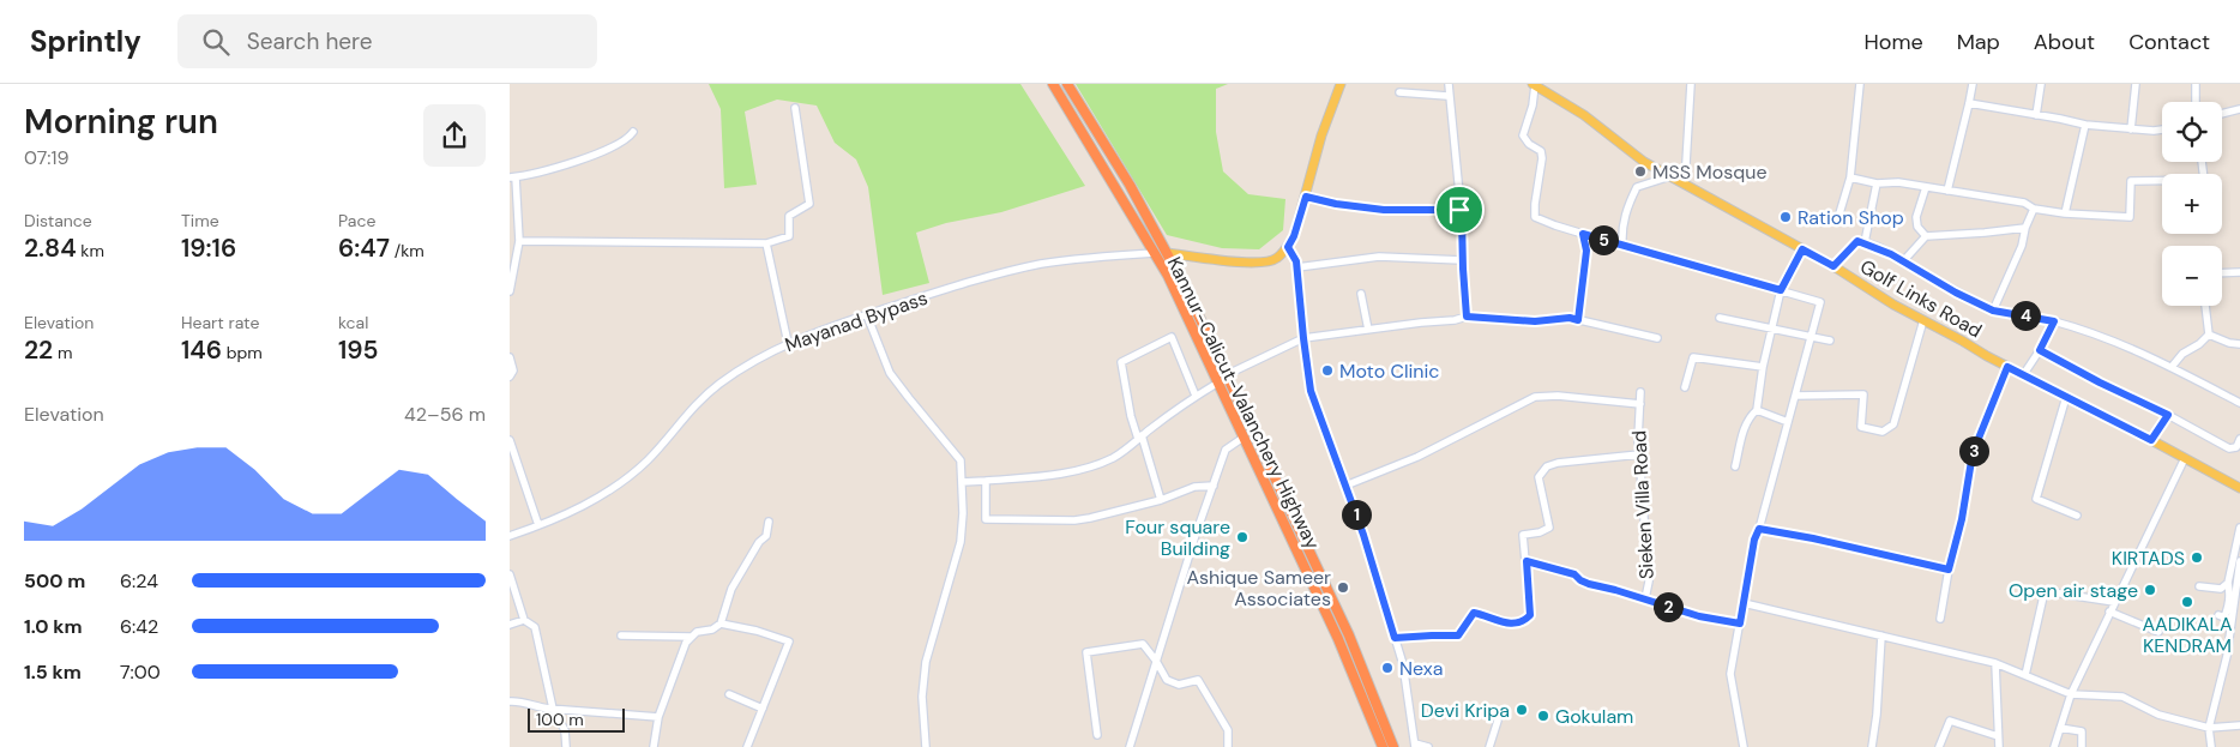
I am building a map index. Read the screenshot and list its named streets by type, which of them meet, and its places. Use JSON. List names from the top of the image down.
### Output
{
  "streets": {
    "highway": ["Kannur-Calicut-Valanchery Highway"],
    "main road": ["Golf Links Road"],
    "street": ["Mayanad Bypass", "Sieken Villa Road"]
  },
  "crossings": [
    ["Mayanad Bypass", "Kannur-Calicut-Valanchery Highway"]
  ],
  "places": [
    "MSS Mosque",
    "Ration Shop",
    "Moto Clinic",
    "Four square Building",
    "KIRTADS",
    "Ashique Sameer Associates",
    "Open air stage",
    "AADIKALA KENDRAM",
    "Nexa",
    "Devi Kripa",
    "Gokulam"
  ],
  "scale_bar": "100 m",
  "page": {
    "header": "Sprintly",
    "search": "Search here",
    "nav": [
      "Home",
      "Map",
      "About",
      "Contact"
    ],
    "heading": ["Morning run", "07:19"],
    "map_buttons": ["+", "−"],
    "stats": [
      ["Distance", "2.84 km"],
      ["Time", "19:16"],
      ["Pace", "6:47 /km"],
      ["Elevation", "22 m"],
      ["Heart rate", "146 bpm"],
      ["kcal", "195"]
    ],
    "pins": [
      "5",
      "4",
      "3",
      "1",
      "2"
    ],
    "chart": ["Elevation", "42–56 m"],
    "list": [
      {
        "name": "500 m",
        "note": "6:24"
      },
      {
        "name": "1.0 km",
        "note": "6:42"
      },
      {
        "name": "1.5 km",
        "note": "7:00"
      }
    ],
    "scale": "100 m"
  }
}
